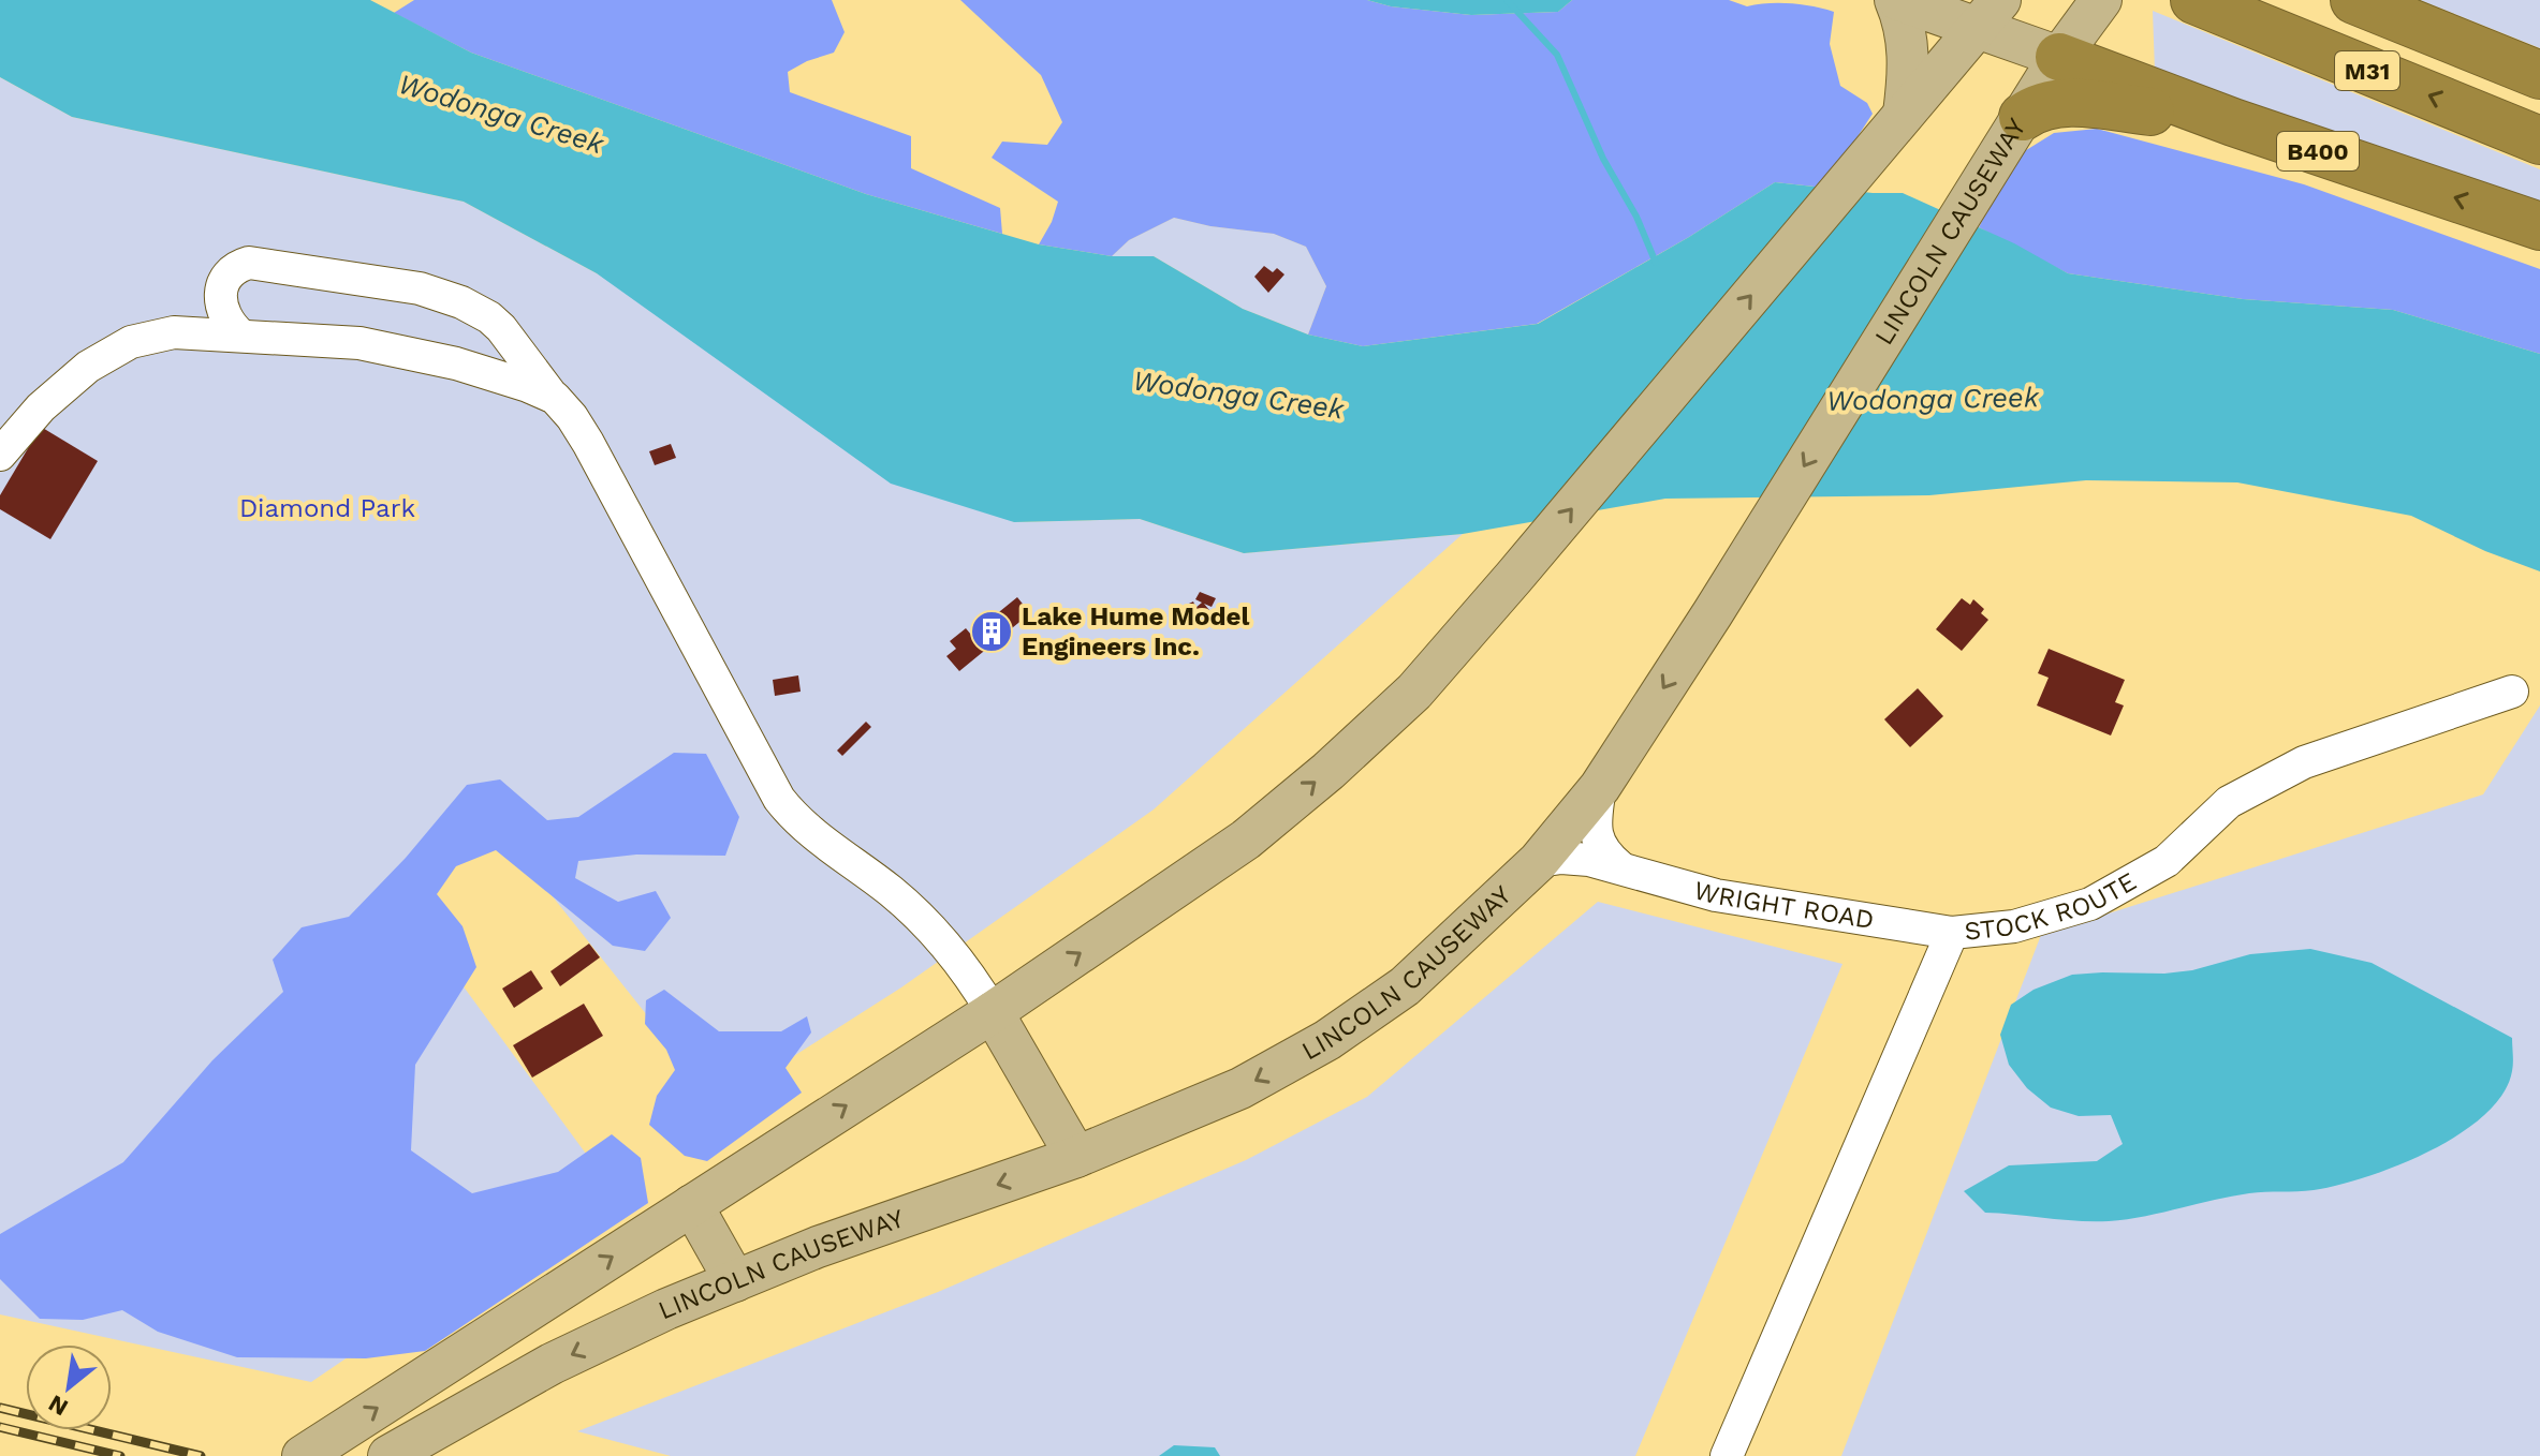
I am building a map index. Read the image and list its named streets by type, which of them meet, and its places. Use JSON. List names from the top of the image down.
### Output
{
  "streets": {
    "highway": ["M31", "B400"],
    "main road": ["LINCOLN CAUSEWAY"],
    "street": ["STOCK ROUTE", "WRIGHT ROAD"]
  },
  "crossings": [
    ["B400", "LINCOLN CAUSEWAY"],
    ["LINCOLN CAUSEWAY", "WRIGHT ROAD"],
    ["STOCK ROUTE", "WRIGHT ROAD"]
  ],
  "water": ["Wodonga Creek"],
  "parks": ["Diamond Park"],
  "places": {
    "building": ["Lake Hume Model Engineers Inc."]
  },
  "north": "bottom left"
}
